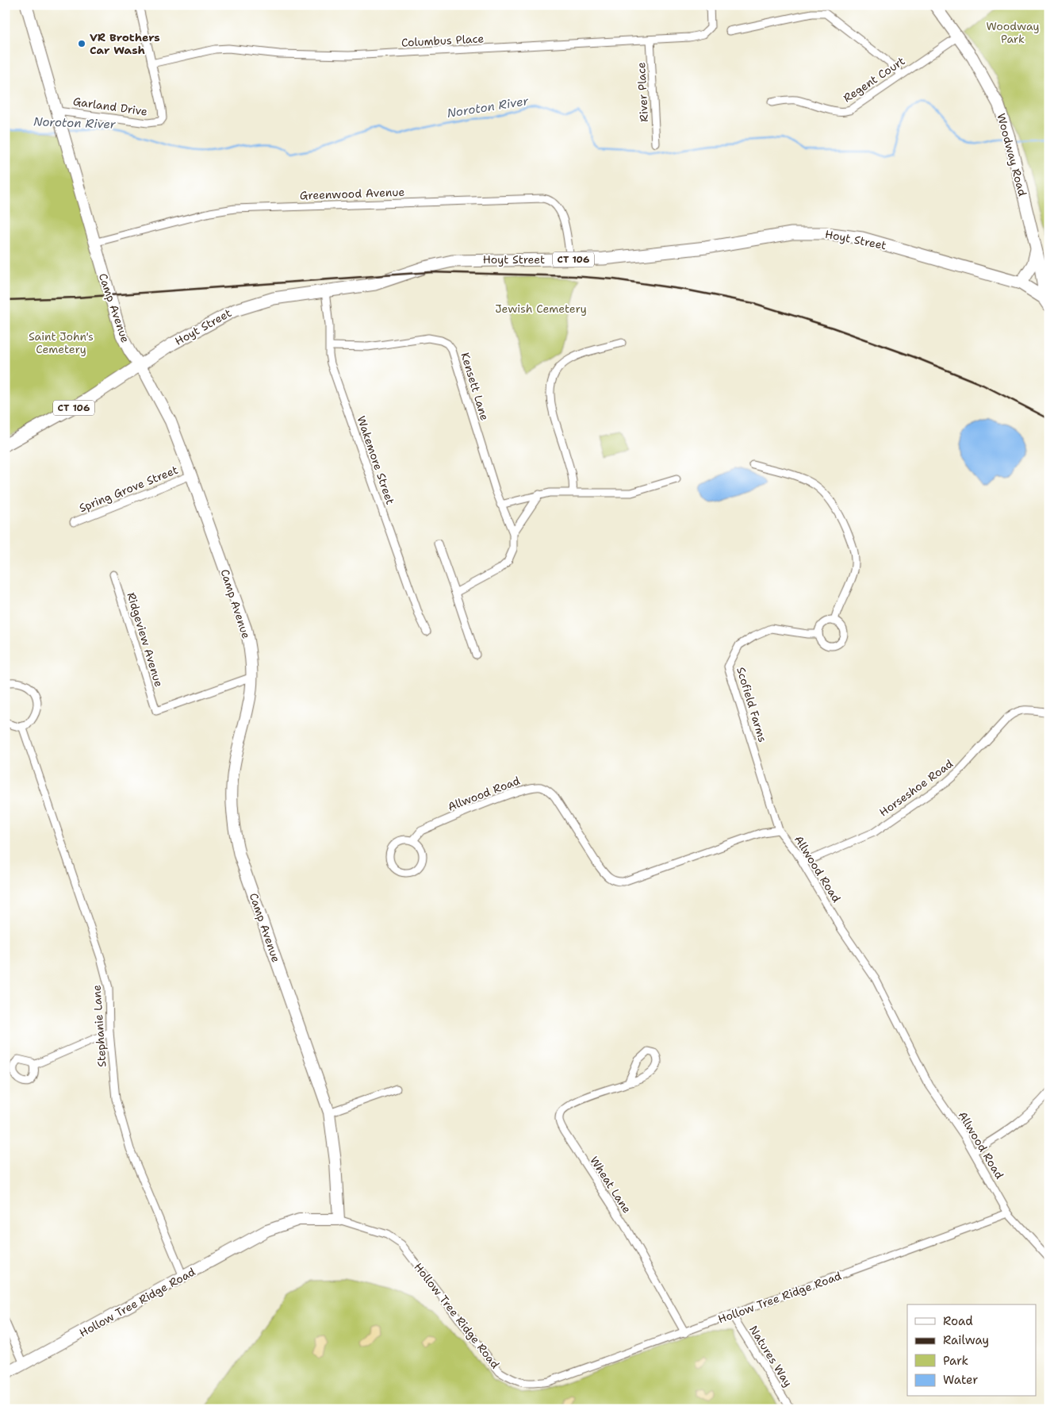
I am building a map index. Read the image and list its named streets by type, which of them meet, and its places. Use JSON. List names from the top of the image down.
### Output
{
  "streets": {
    "main road": ["Hoyt Street", "CT 106"],
    "street": [
      "Columbus Place",
      "Regent Court",
      "River Place",
      "Garland Drive",
      "Woodway Road",
      "Greenwood Avenue",
      "Camp Avenue",
      "Kensett Lane",
      "Wakemore Street",
      "Spring Grove Street",
      "Ridgeview Avenue",
      "Scofield Farms",
      "Horseshoe Road",
      "Allwood Road",
      "Stephanie Lane",
      "Wheat Lane",
      "Hollow Tree Ridge Road",
      "Natures Way"
    ]
  },
  "crossings": [
    ["Columbus Place", "River Place"],
    ["Columbus Place", "Garland Drive"],
    ["Regent Court", "Woodway Road"],
    ["Garland Drive", "Camp Avenue"],
    ["Woodway Road", "Hoyt Street"],
    ["Greenwood Avenue", "Hoyt Street"],
    ["Greenwood Avenue", "Camp Avenue"],
    ["Hoyt Street", "Camp Avenue"],
    ["Hoyt Street", "Wakemore Street"],
    ["Camp Avenue", "Spring Grove Street"],
    ["Camp Avenue", "Ridgeview Avenue"],
    ["Camp Avenue", "Hollow Tree Ridge Road"],
    ["Kensett Lane", "Wakemore Street"],
    ["Scofield Farms", "Allwood Road"],
    ["Horseshoe Road", "Allwood Road"],
    ["Allwood Road", "Hollow Tree Ridge Road"],
    ["Stephanie Lane", "Hollow Tree Ridge Road"],
    ["Wheat Lane", "Hollow Tree Ridge Road"],
    ["Hollow Tree Ridge Road", "Natures Way"]
  ],
  "water": ["Noroton River"],
  "parks": ["Woodway Park", "Jewish Cemetery", "Saint John's Cemetery"],
  "places": ["VR Brothers Car Wash"],
  "legend": [
    "Road",
    "Railway",
    "Park",
    "Water"
  ]
}
